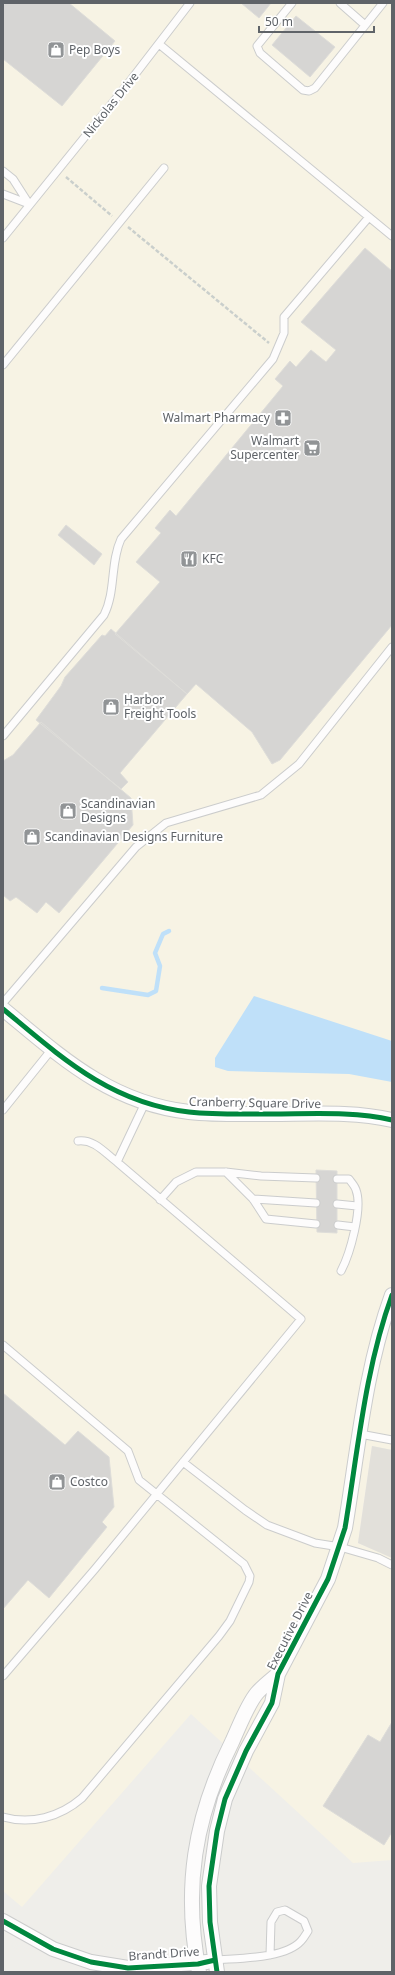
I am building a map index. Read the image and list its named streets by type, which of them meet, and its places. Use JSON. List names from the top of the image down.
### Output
{
  "streets": {
    "street": ["Cranberry Square Drive", "Executive Drive", "Brandt Drive"],
    "lane": ["Nickolas Drive"]
  },
  "crossings": [
    ["Executive Drive", "Brandt Drive"]
  ],
  "places": {
    "shop": [
      "Pep Boys",
      "Harbor Freight Tools",
      "Scandinavian Designs",
      "Scandinavian Designs Furniture",
      "Costco"
    ],
    "pharmacy": ["Walmart Pharmacy"],
    "supermarket": ["Walmart Supercenter"],
    "restaurant": ["KFC"]
  },
  "scale_bar": "50 m"
}
